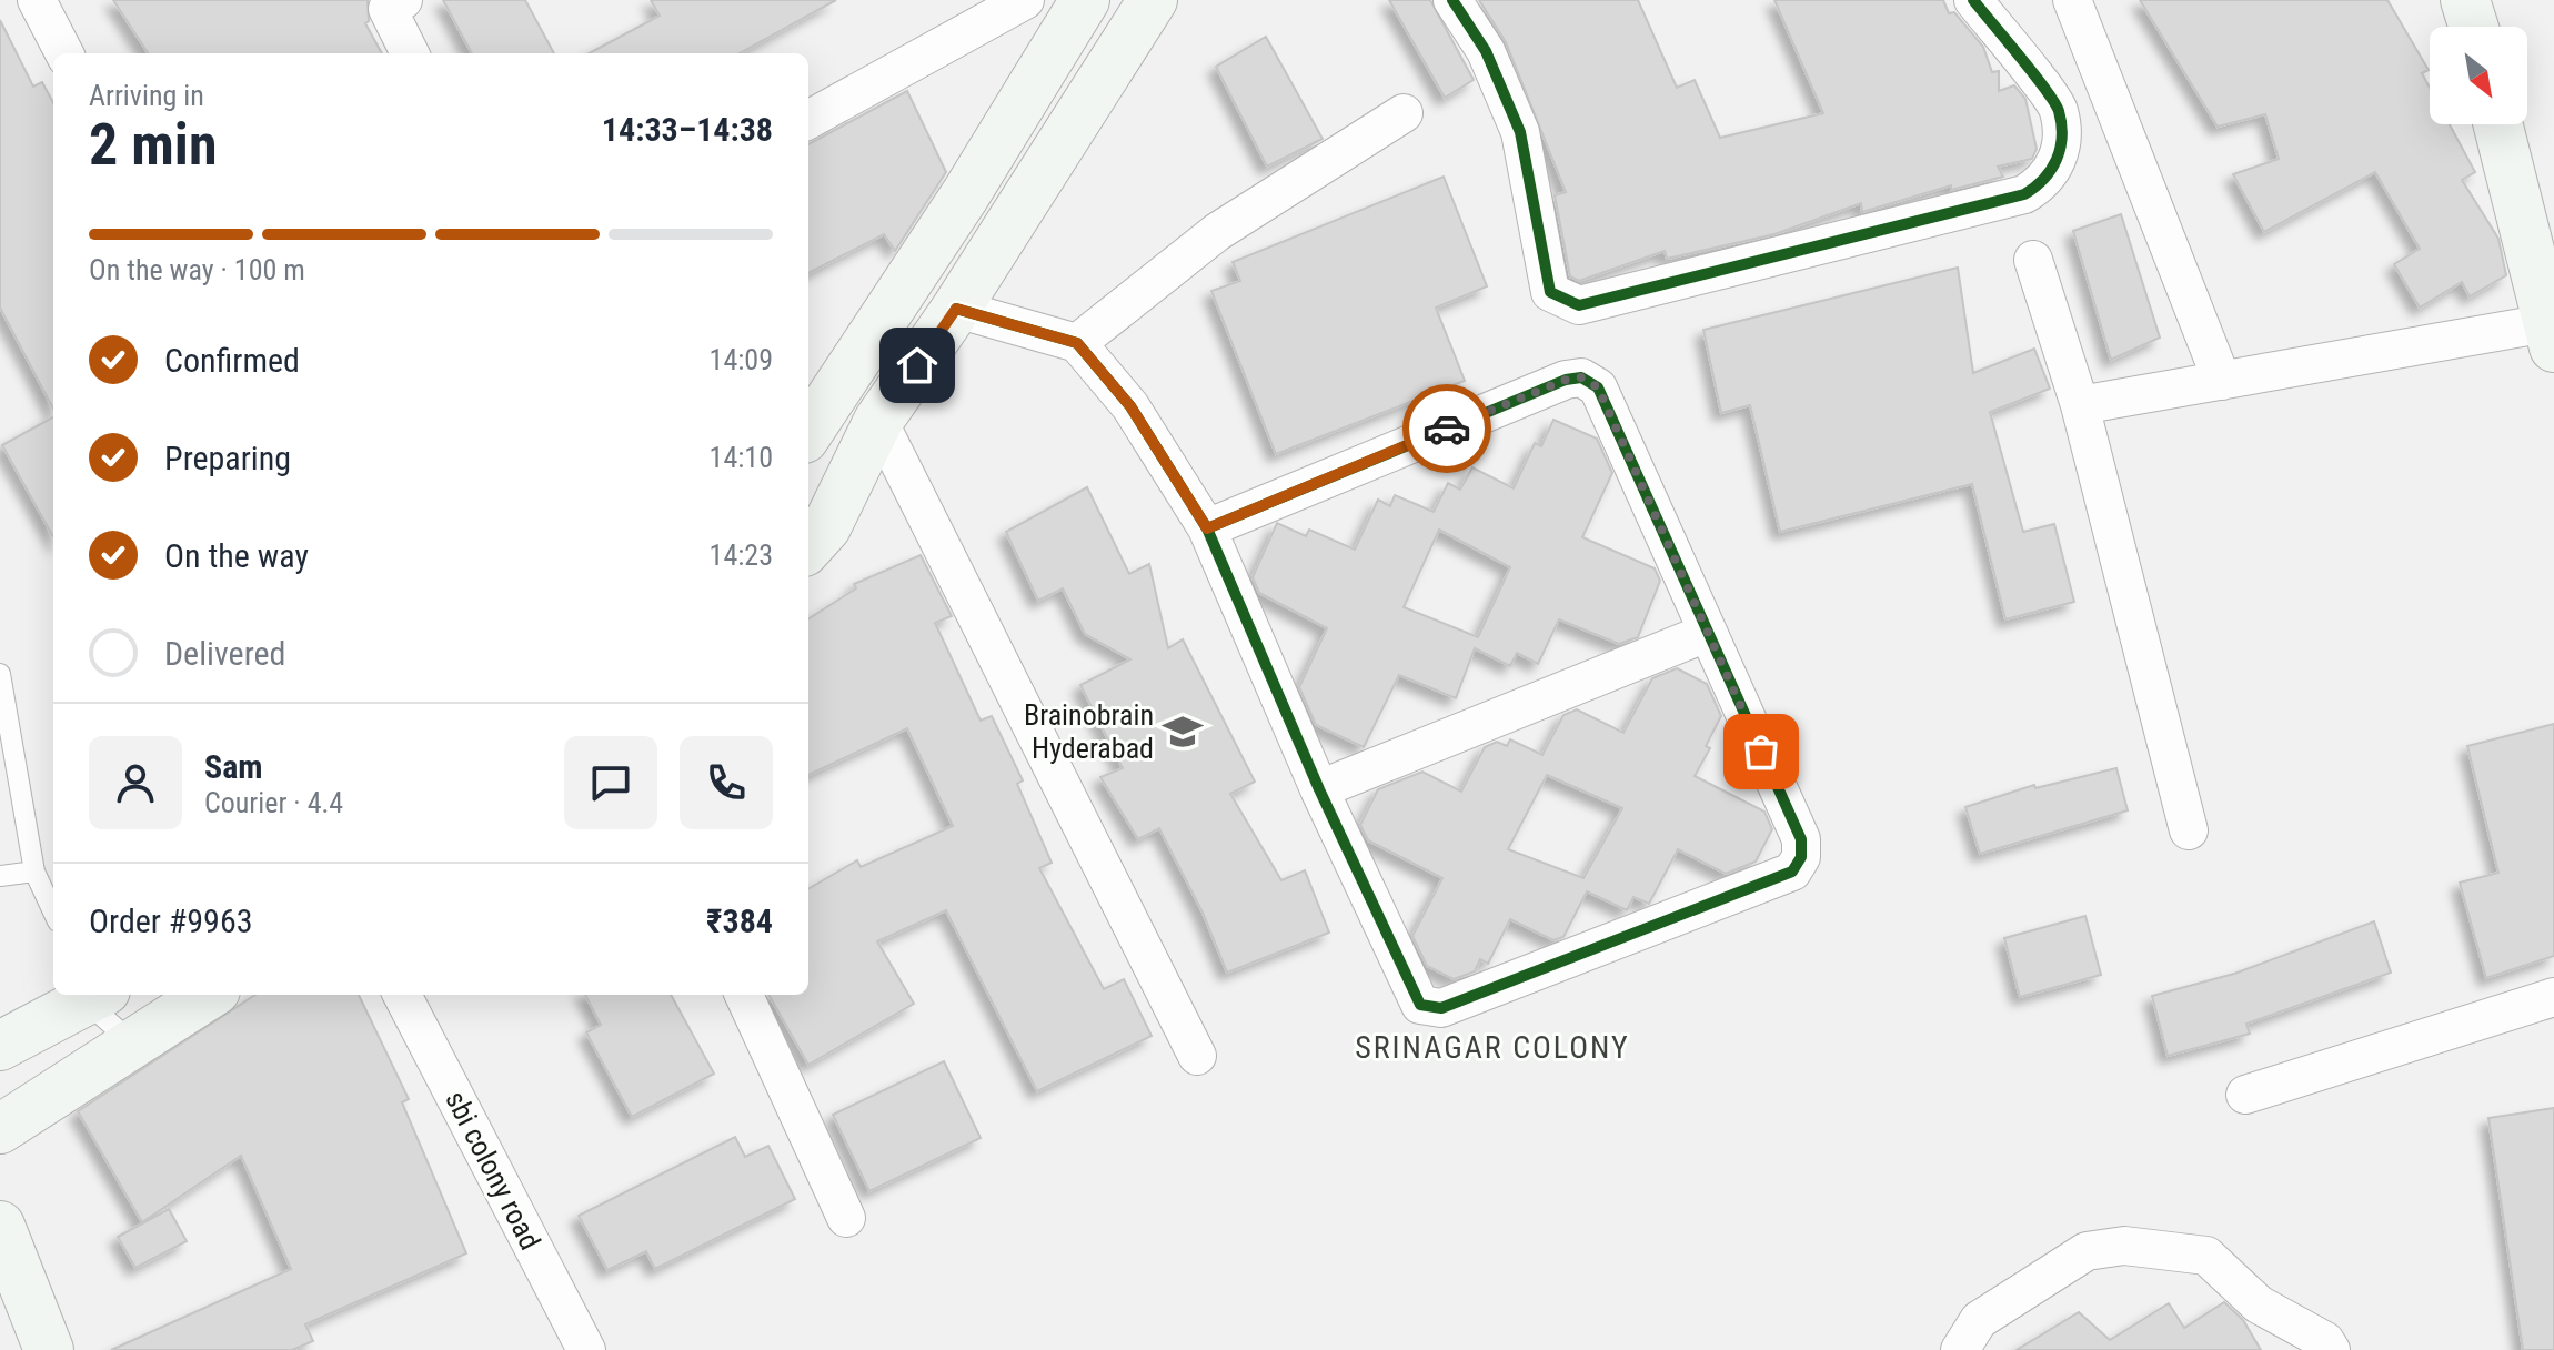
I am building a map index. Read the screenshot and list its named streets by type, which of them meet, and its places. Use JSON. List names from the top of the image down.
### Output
{
  "streets": {
    "street": ["sbi colony road"]
  },
  "districts": ["SRINAGAR COLONY"],
  "places": {
    "school or university": ["Brainobrain Hyderabad"]
  },
  "north": "bottom right",
  "page": {
    "heading": ["2 min", "Arriving in", "14:33–14:38"],
    "panel": [
      "Sam",
      "Courier · 4.4",
      "Order #9963",
      "₹384"
    ],
    "bar": "On the way · 100 m",
    "list": [
      ["Confirmed", "14:09"],
      ["Preparing", "14:10"],
      ["On the way", "14:23"],
      "Delivered"
    ]
  }
}
